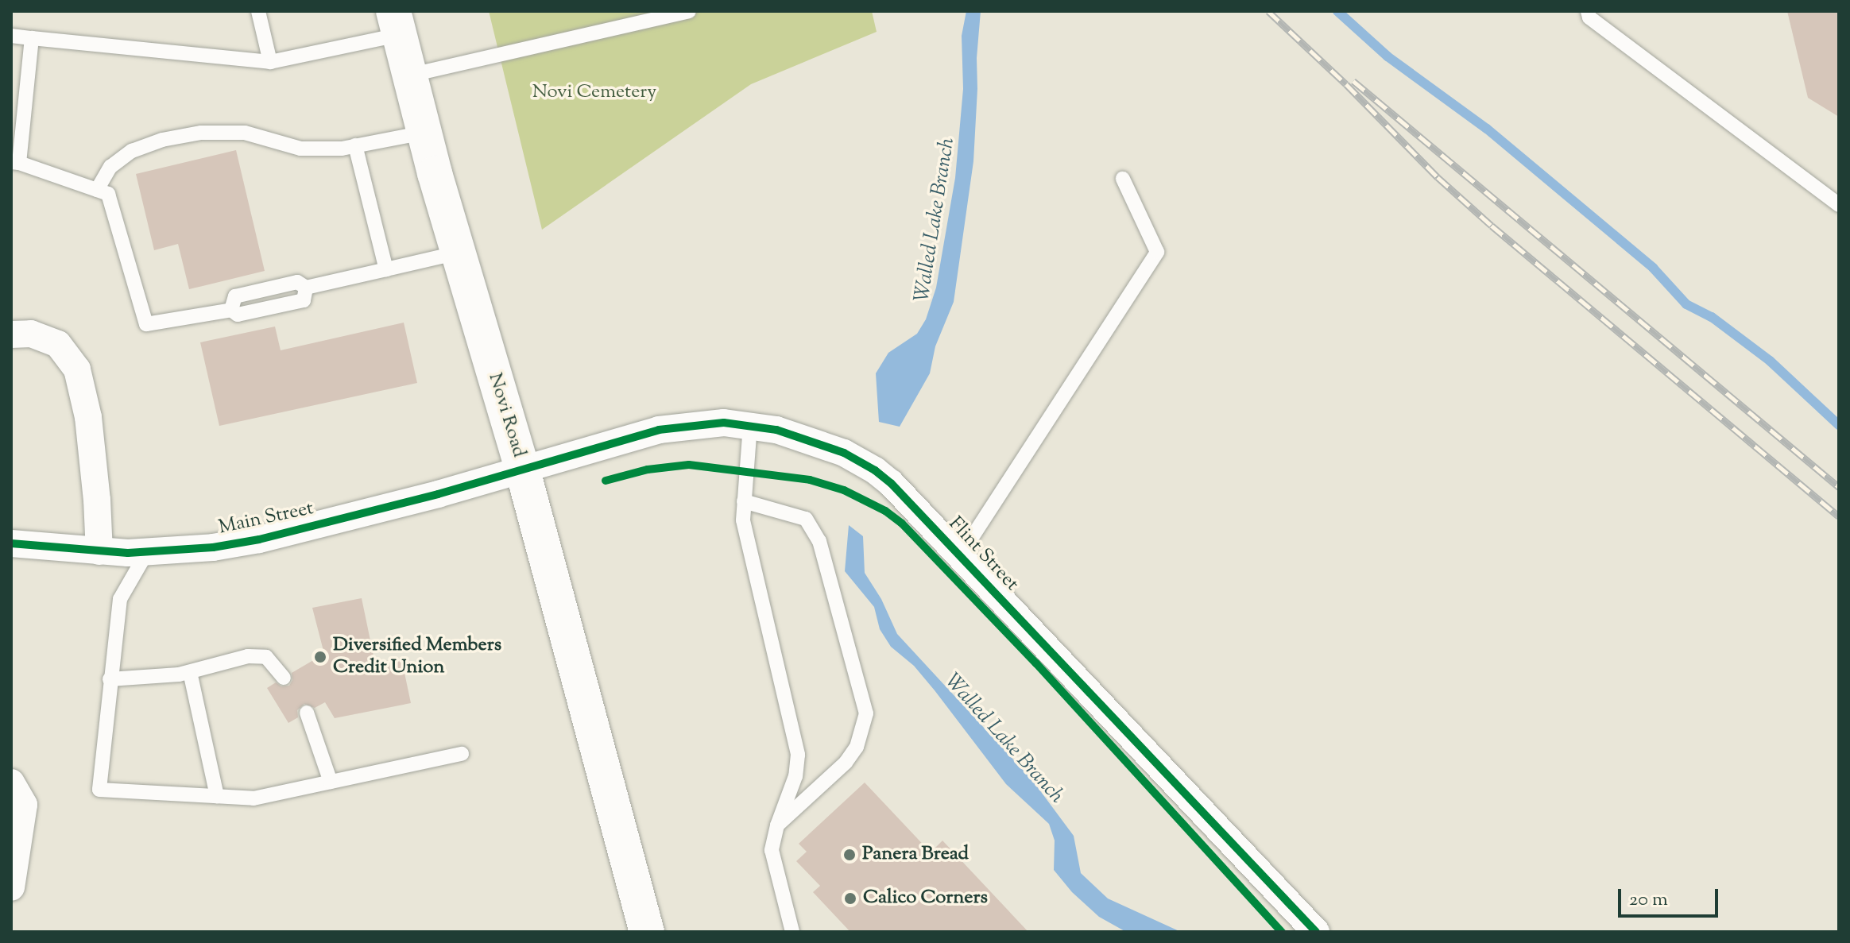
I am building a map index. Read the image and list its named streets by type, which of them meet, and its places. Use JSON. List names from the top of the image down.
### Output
{
  "streets": {
    "main road": ["Novi Road"],
    "street": ["Main Street", "Flint Street"]
  },
  "crossings": [
    ["Novi Road", "Main Street"],
    ["Novi Road", "Flint Street"],
    ["Main Street", "Flint Street"]
  ],
  "water": ["Walled Lake Branch"],
  "parks": ["Novi Cemetery"],
  "places": ["Diversified Members Credit Union", "Panera Bread", "Calico Corners"],
  "scale_bar": "20 m"
}
